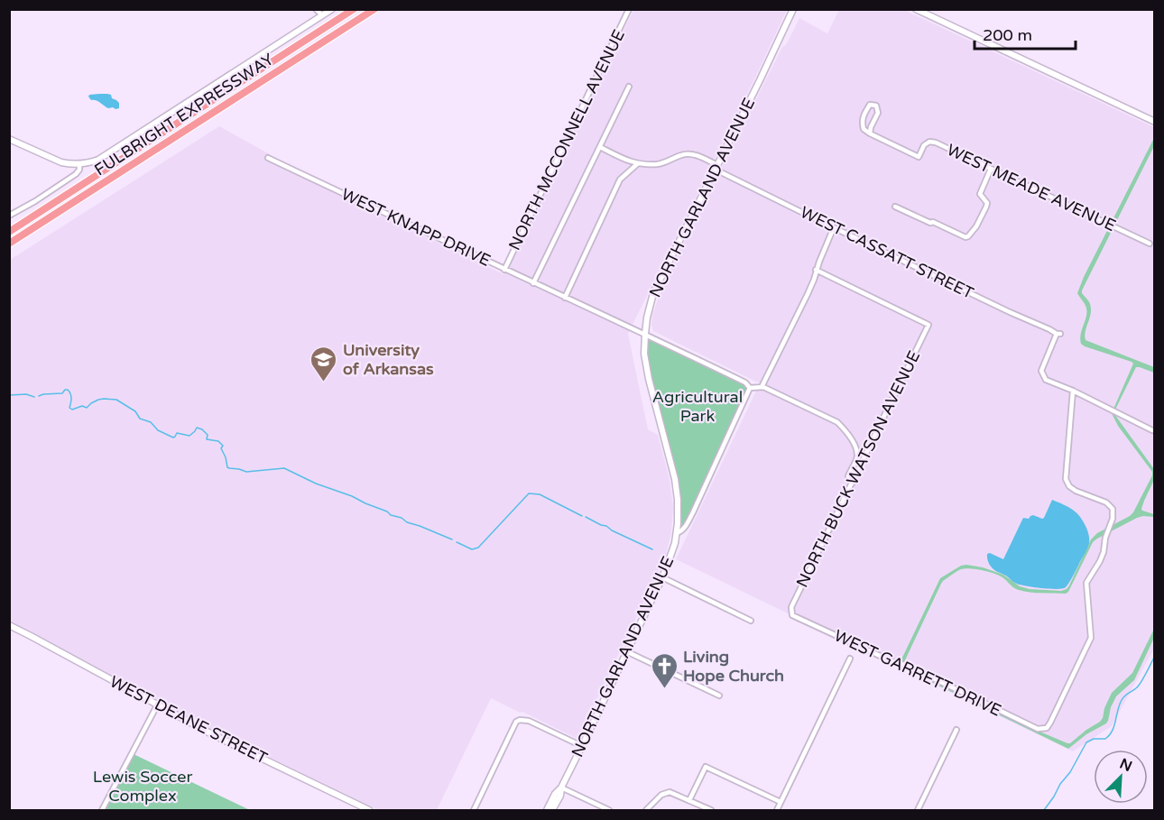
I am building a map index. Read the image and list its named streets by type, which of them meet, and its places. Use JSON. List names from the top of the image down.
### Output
{
  "streets": {
    "highway": ["FULBRIGHT EXPRESSWAY"],
    "street": [
      "NORTH MCCONNELL AVENUE",
      "WEST MEADE AVENUE",
      "NORTH GARLAND AVENUE",
      "WEST KNAPP DRIVE",
      "WEST CASSATT STREET",
      "NORTH BUCK WATSON AVENUE",
      "WEST GARRETT DRIVE",
      "WEST DEANE STREET"
    ]
  },
  "crossings": [
    ["NORTH MCCONNELL AVENUE", "WEST KNAPP DRIVE"],
    ["NORTH GARLAND AVENUE", "WEST KNAPP DRIVE"],
    ["NORTH GARLAND AVENUE", "WEST CASSATT STREET"],
    ["WEST CASSATT STREET", "WEST GARRETT DRIVE"],
    ["NORTH BUCK WATSON AVENUE", "WEST GARRETT DRIVE"]
  ],
  "parks": ["Agricultural Park", "Lewis Soccer Complex"],
  "places": {
    "school or university": ["University of Arkansas"],
    "church": ["Living Hope Church"]
  },
  "scale_bar": "200 m",
  "north": "top right"
}
